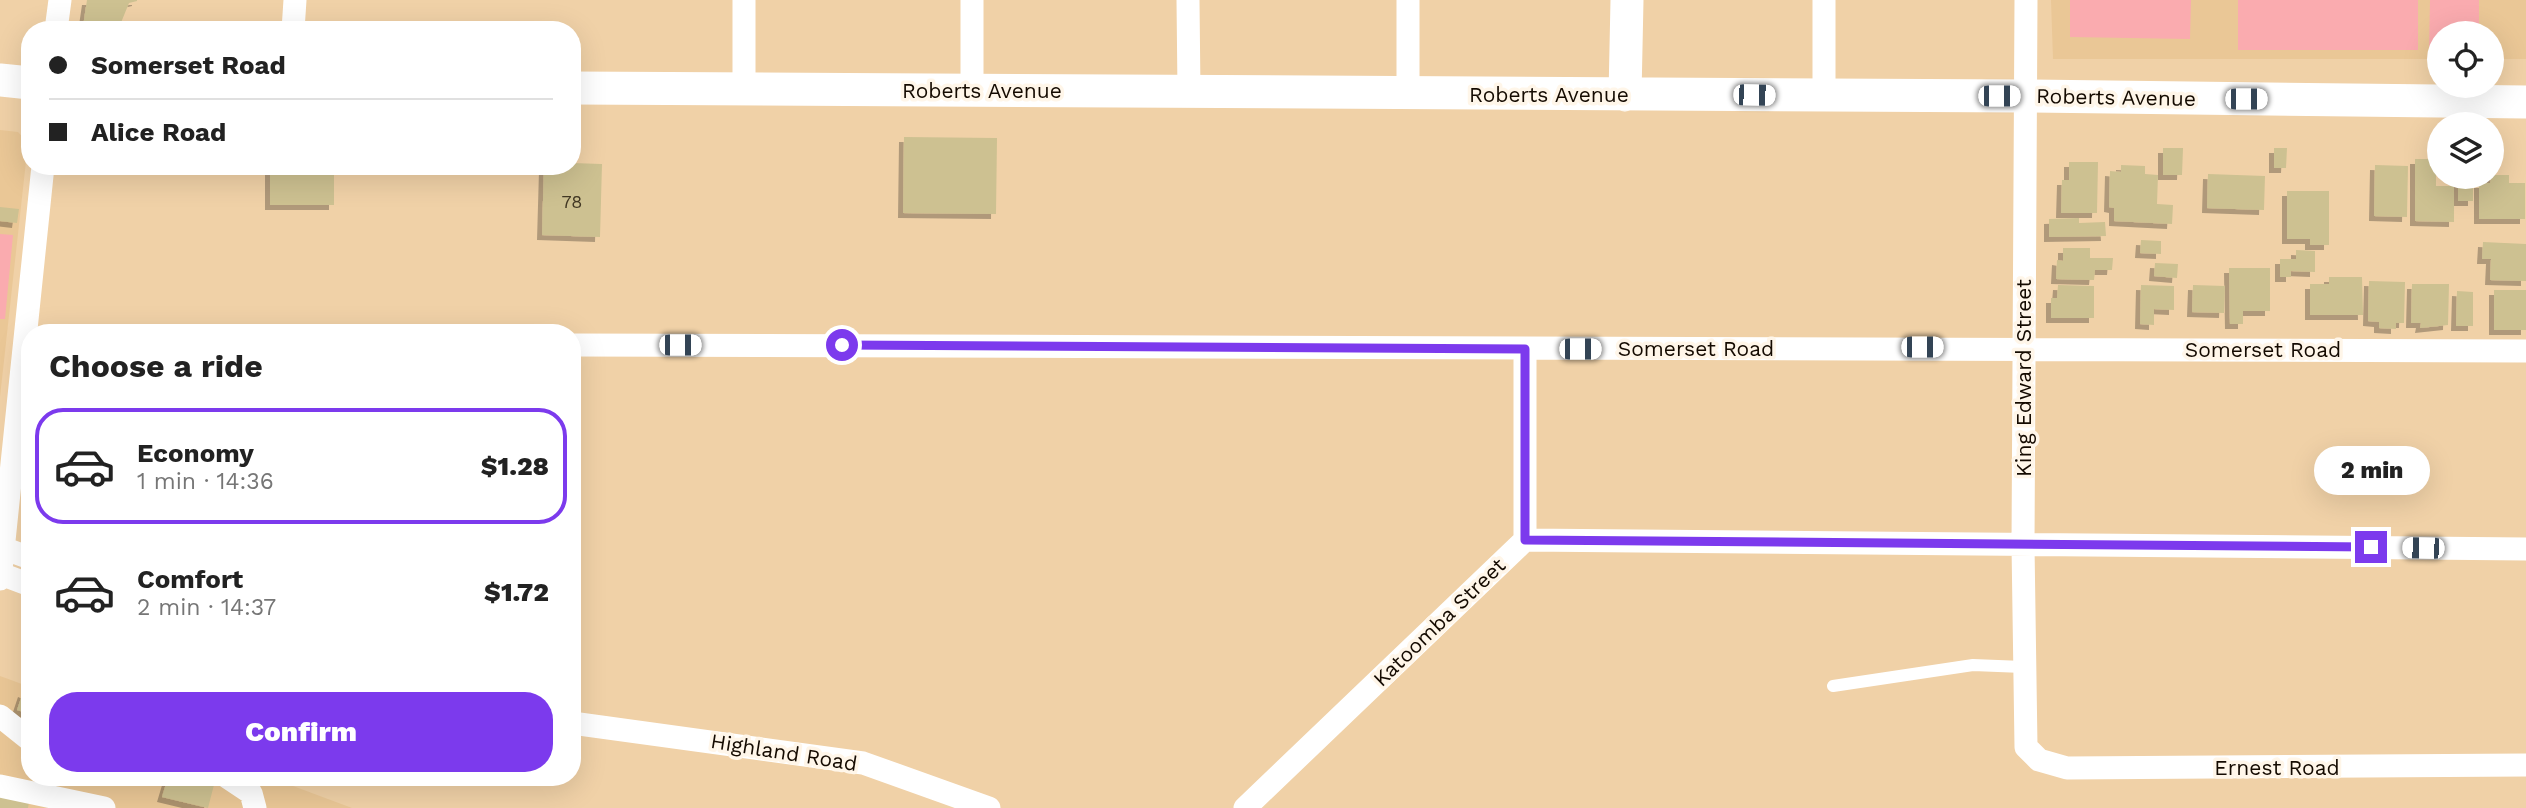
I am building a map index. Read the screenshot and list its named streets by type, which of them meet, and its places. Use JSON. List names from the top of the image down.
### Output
{
  "streets": {
    "main road": ["Roberts Avenue"],
    "street": [
      "Somerset Road",
      "King Edward Street",
      "Katoomba Street",
      "Highland Road",
      "Ernest Road"
    ]
  },
  "crossings": [
    ["Roberts Avenue", "King Edward Street"],
    ["Somerset Road", "King Edward Street"],
    ["Somerset Road", "Katoomba Street"],
    ["King Edward Street", "Ernest Road"]
  ],
  "house_numbers": ["78"],
  "page": {
    "banner": ["Somerset Road", "Alice Road"],
    "heading": "Choose a ride",
    "list": [
      {
        "name": "Economy",
        "note": "1 min · 14:36",
        "value": "$1.28"
      },
      {
        "name": "Comfort",
        "note": "2 min · 14:37",
        "value": "$1.72"
      }
    ],
    "bubble": "2 min",
    "buttons": "Confirm"
  }
}
